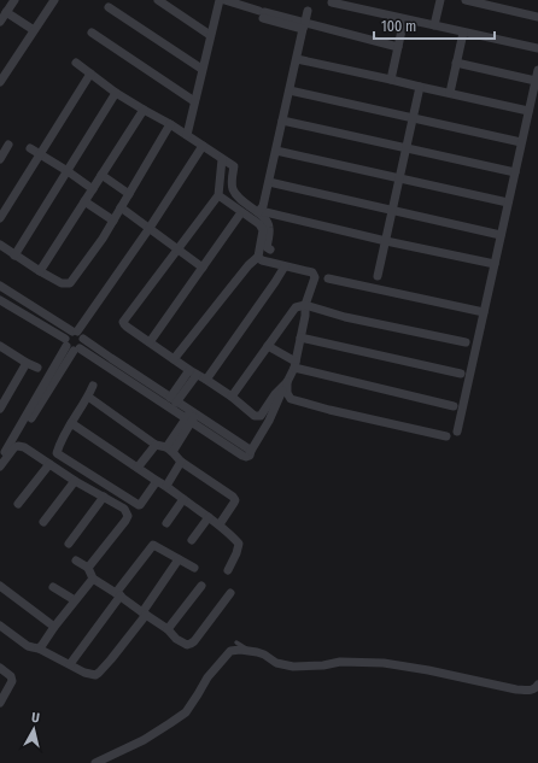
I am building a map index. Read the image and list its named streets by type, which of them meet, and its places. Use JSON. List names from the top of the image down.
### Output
{
  "scale_bar": "100 m",
  "north": "top"
}
